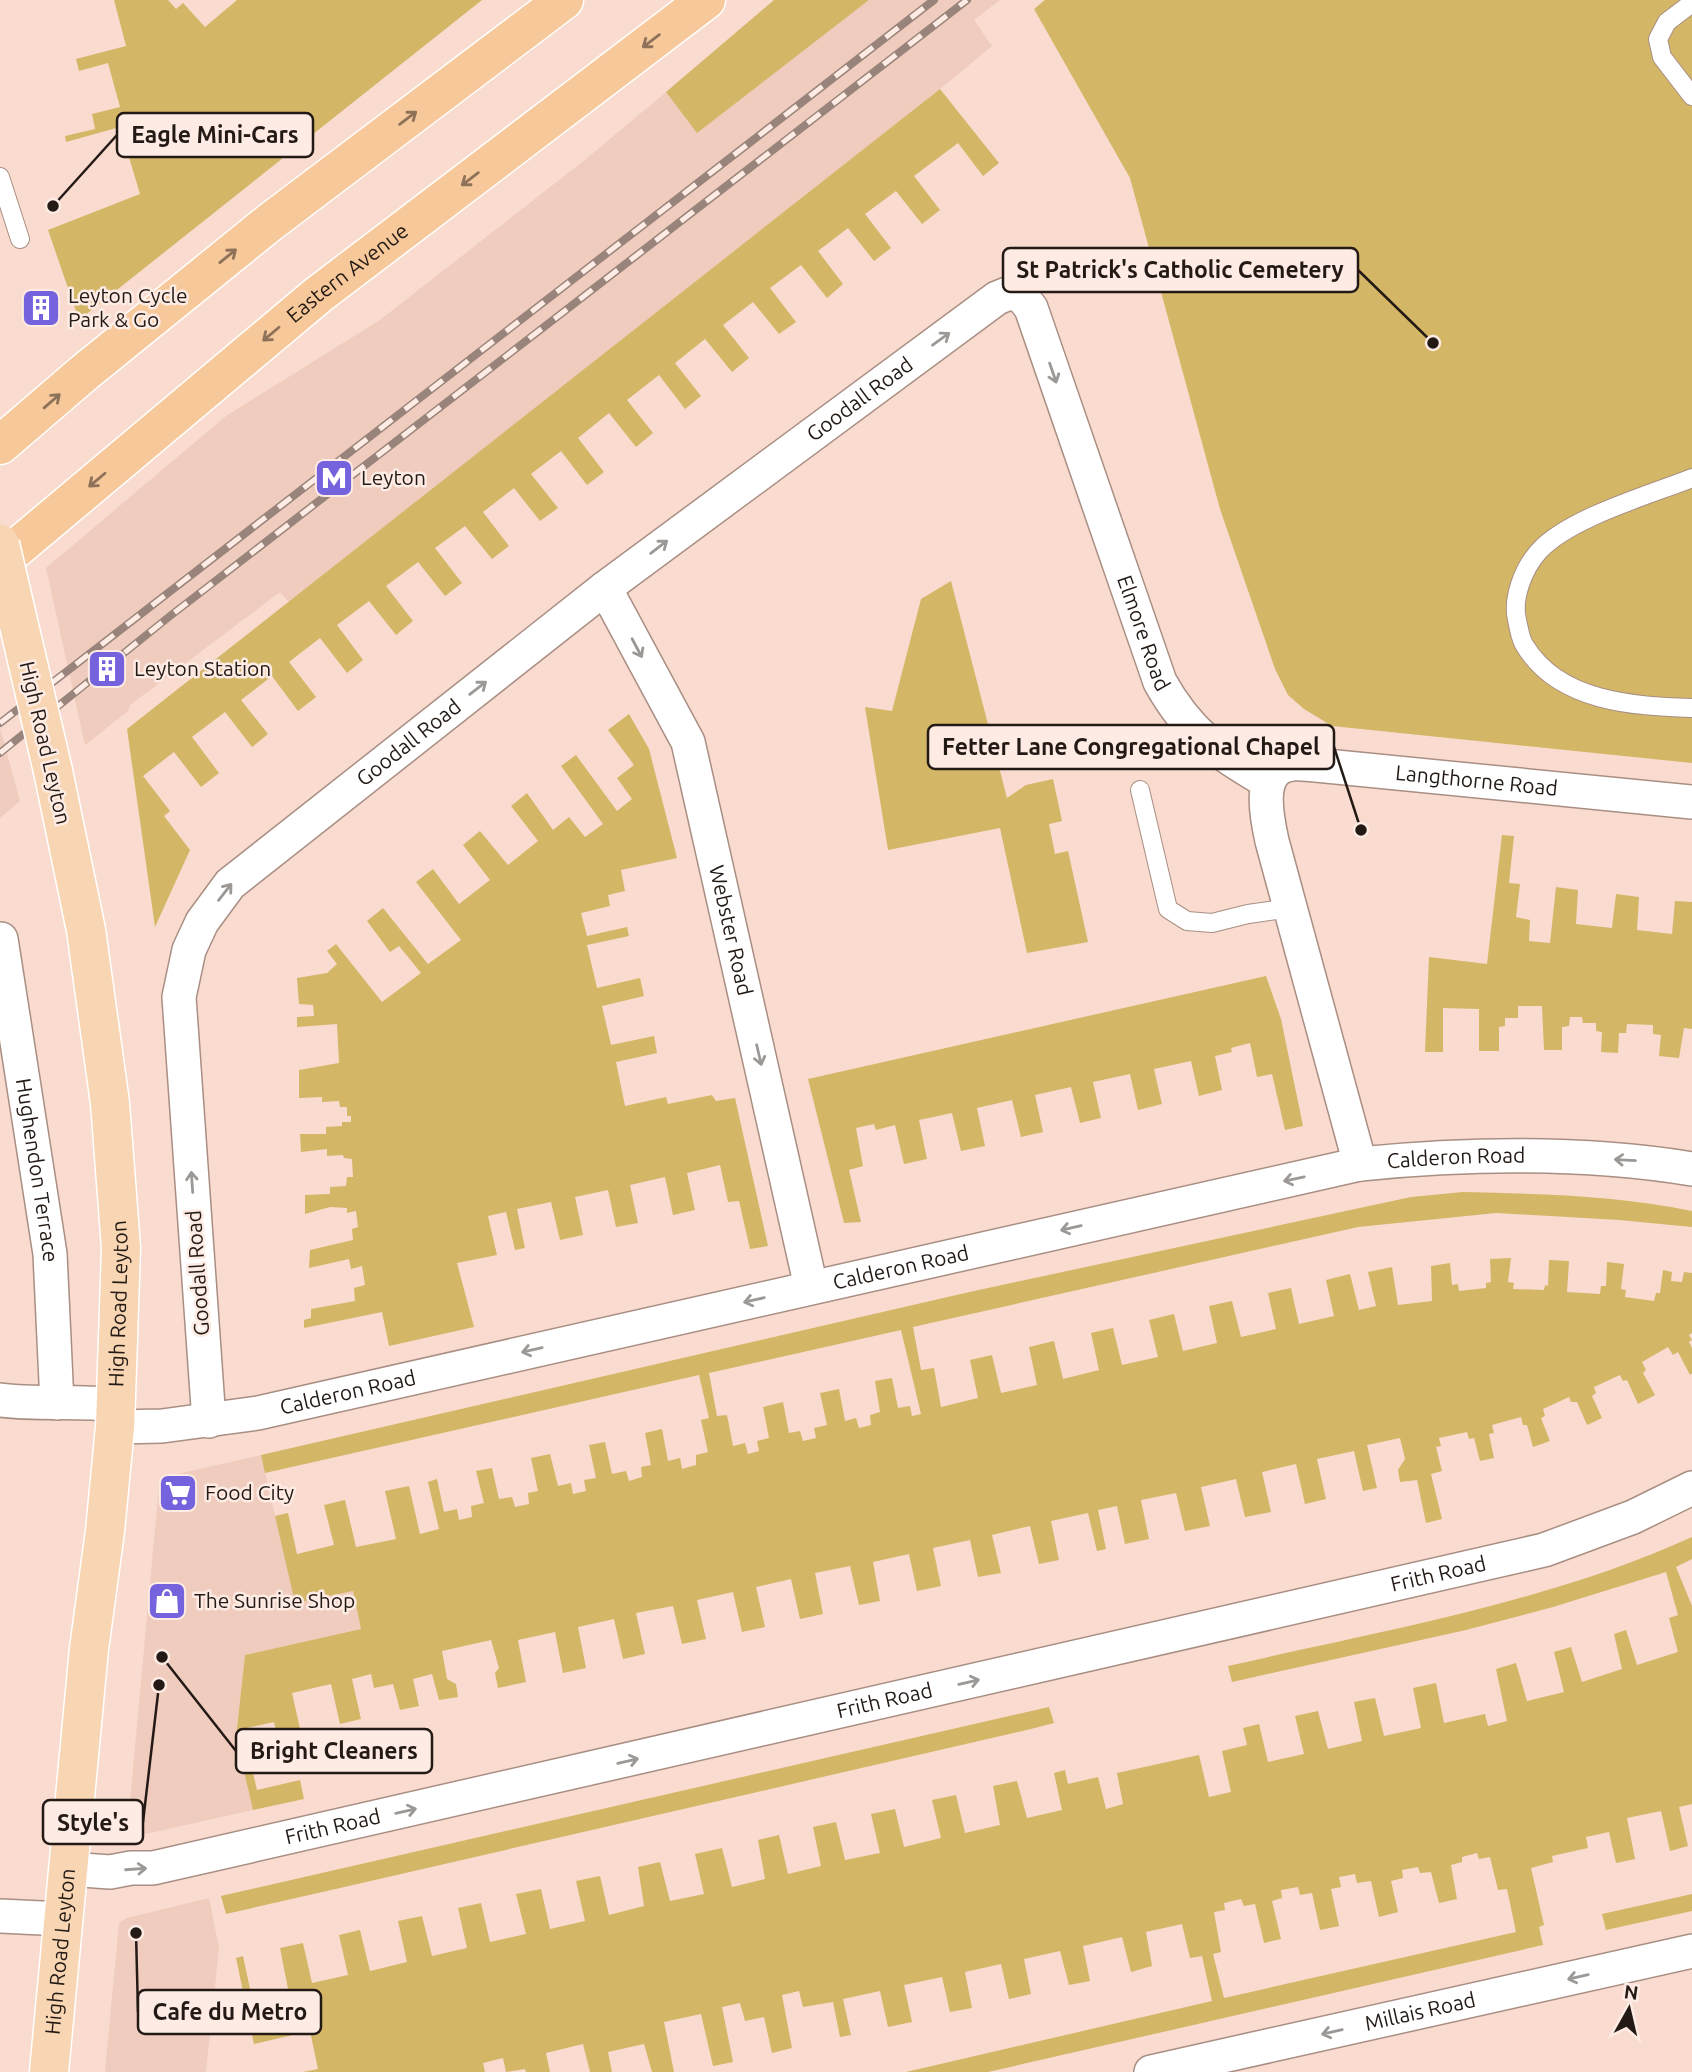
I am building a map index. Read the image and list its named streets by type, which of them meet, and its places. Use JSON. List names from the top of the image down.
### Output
{
  "streets": {
    "highway": ["Eastern Avenue"],
    "main road": ["High Road Leyton"],
    "street": [
      "Goodall Road",
      "Elmore Road",
      "Langthorne Road",
      "Webster Road",
      "Calderon Road",
      "Hughendon Terrace",
      "Frith Road",
      "Millais Road"
    ]
  },
  "crossings": [
    ["Goodall Road", "Elmore Road"],
    ["Goodall Road", "Webster Road"],
    ["Goodall Road", "Calderon Road"],
    ["Elmore Road", "Langthorne Road"],
    ["High Road Leyton", "Calderon Road"],
    ["High Road Leyton", "Frith Road"],
    ["Webster Road", "Calderon Road"],
    ["Calderon Road", "Hughendon Terrace"]
  ],
  "one_way": [
    "Goodall Road",
    "Elmore Road",
    "Webster Road",
    "Calderon Road",
    "Frith Road",
    "Millais Road"
  ],
  "places": {
    "other": [
      "Eagle Mini-Cars",
      "St Patrick's Catholic Cemetery",
      "Fetter Lane Congregational Chapel",
      "Bright Cleaners",
      "Style's",
      "Cafe du Metro"
    ],
    "building": ["Leyton Cycle Park & Go", "Leyton Station"],
    "metro station": ["Leyton"],
    "supermarket": ["Food City"],
    "shop": ["The Sunrise Shop"]
  },
  "north": "top"
}
